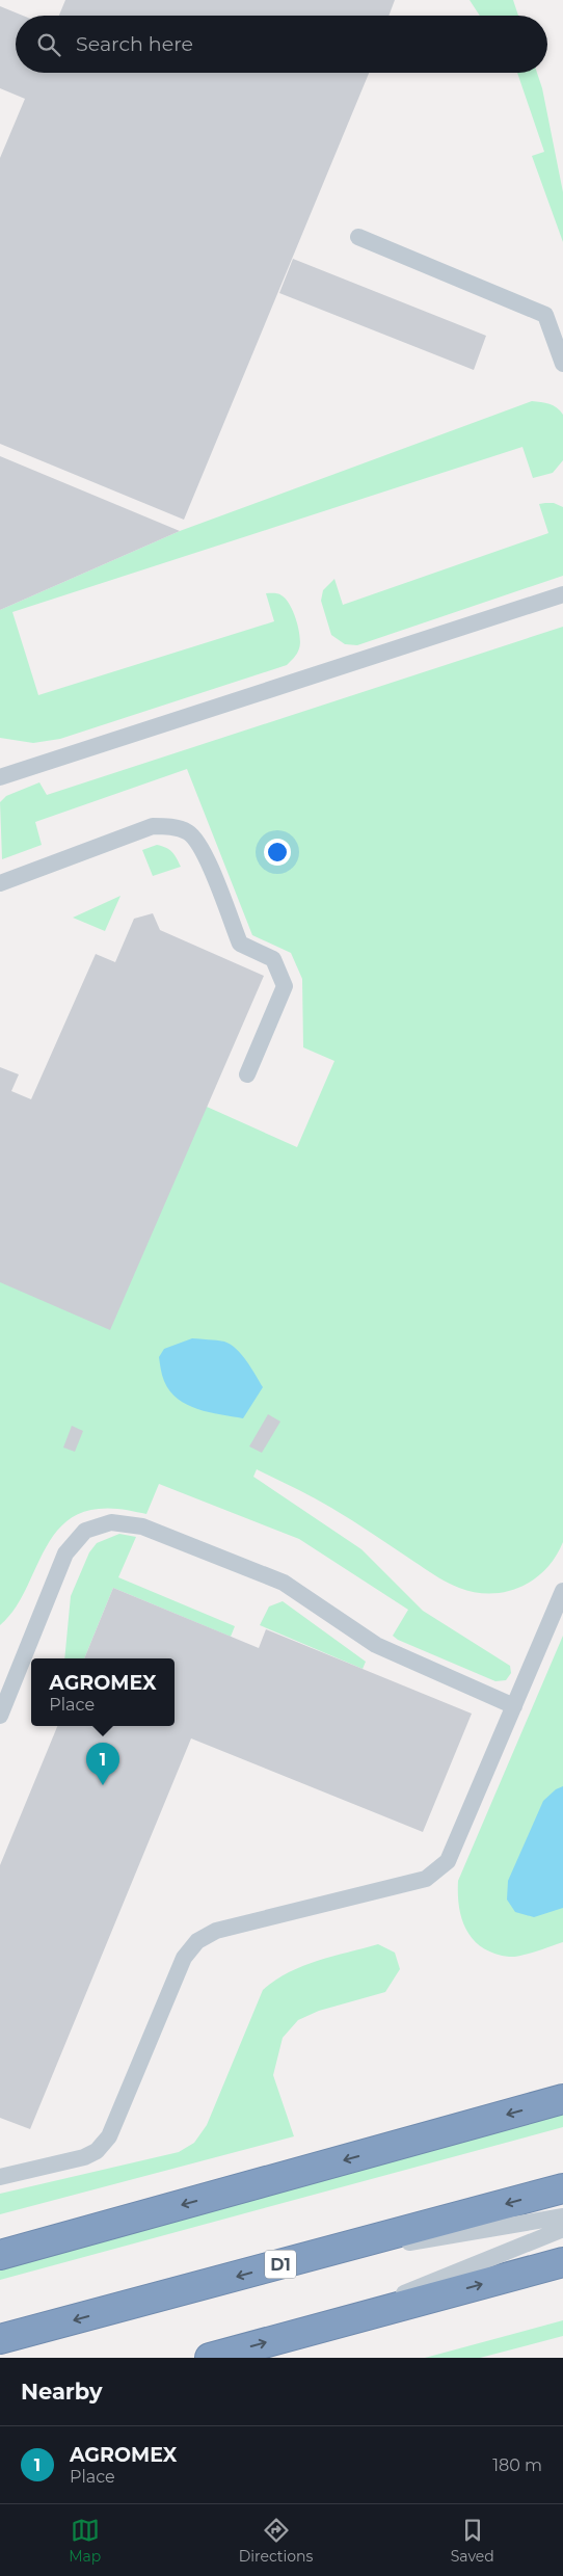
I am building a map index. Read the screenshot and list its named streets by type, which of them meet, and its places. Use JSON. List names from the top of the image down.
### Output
{
  "streets": {
    "highway": ["D1"]
  },
  "page": {
    "search": "Search here",
    "popup": ["AGROMEX", "Place"],
    "pins": "1",
    "heading": "Nearby",
    "list": [
      {
        "mark": "1",
        "name": "AGROMEX",
        "note": "Place",
        "value": "180 m"
      }
    ],
    "nav": ["Map", "Directions", "Saved"]
  }
}
